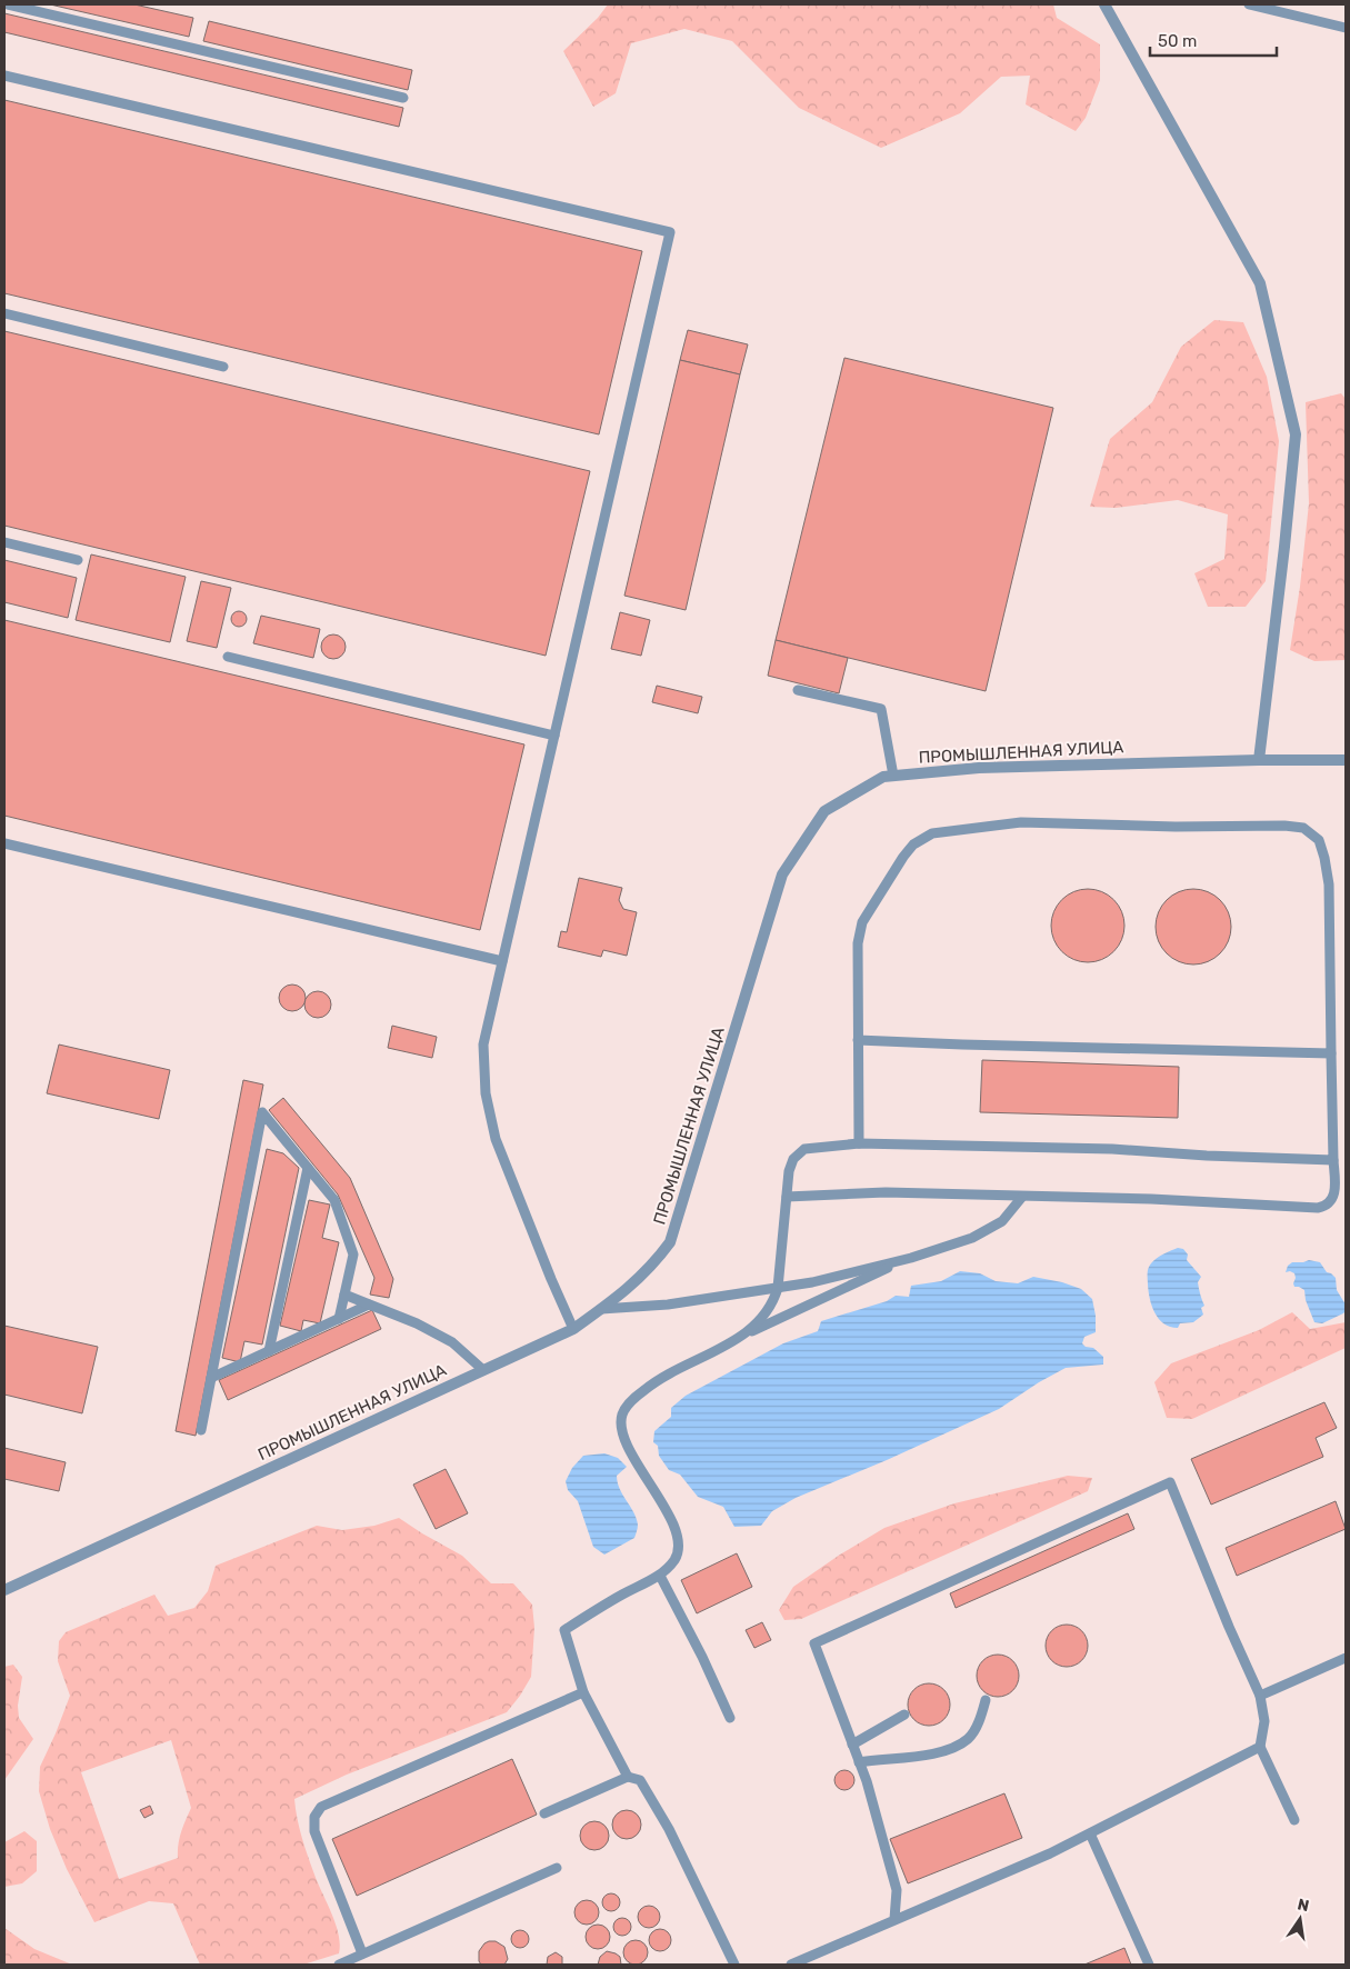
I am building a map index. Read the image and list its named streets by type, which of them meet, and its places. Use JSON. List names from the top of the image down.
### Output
{
  "streets": {
    "street": ["ПРОМЫШЛЕННАЯ УЛИЦА"]
  },
  "scale_bar": "50 m",
  "north": "top"
}
